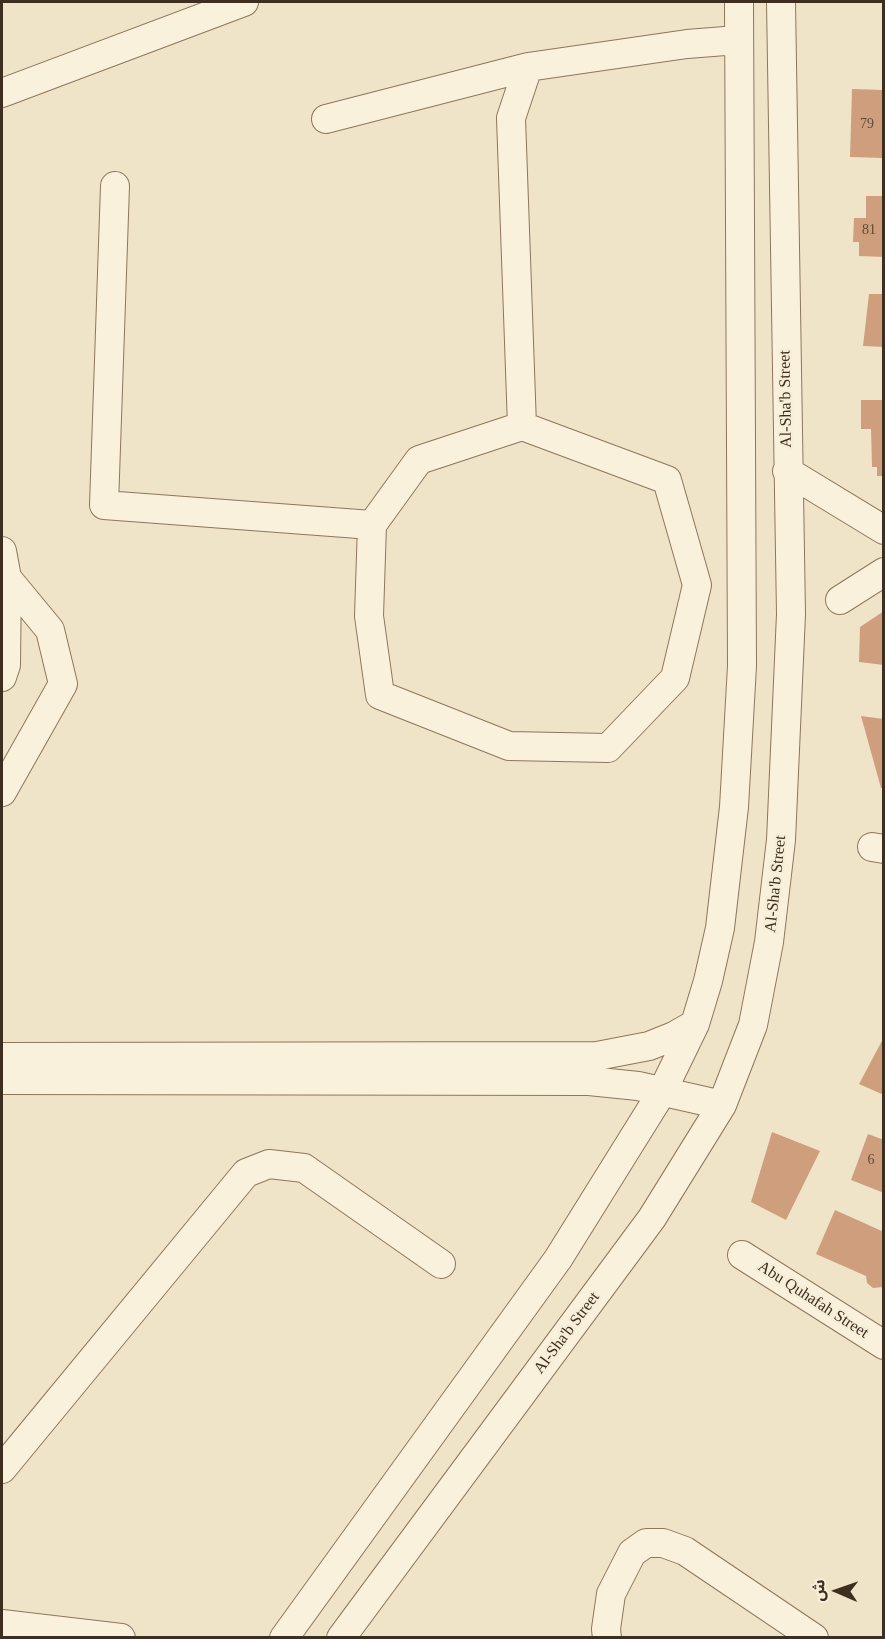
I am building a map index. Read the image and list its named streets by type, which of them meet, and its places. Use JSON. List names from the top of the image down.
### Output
{
  "streets": {
    "street": ["Al-Sha'b Street", "Abu Quhafah Street"]
  },
  "house_numbers": ["79", "81", "6"],
  "north": "left"
}
